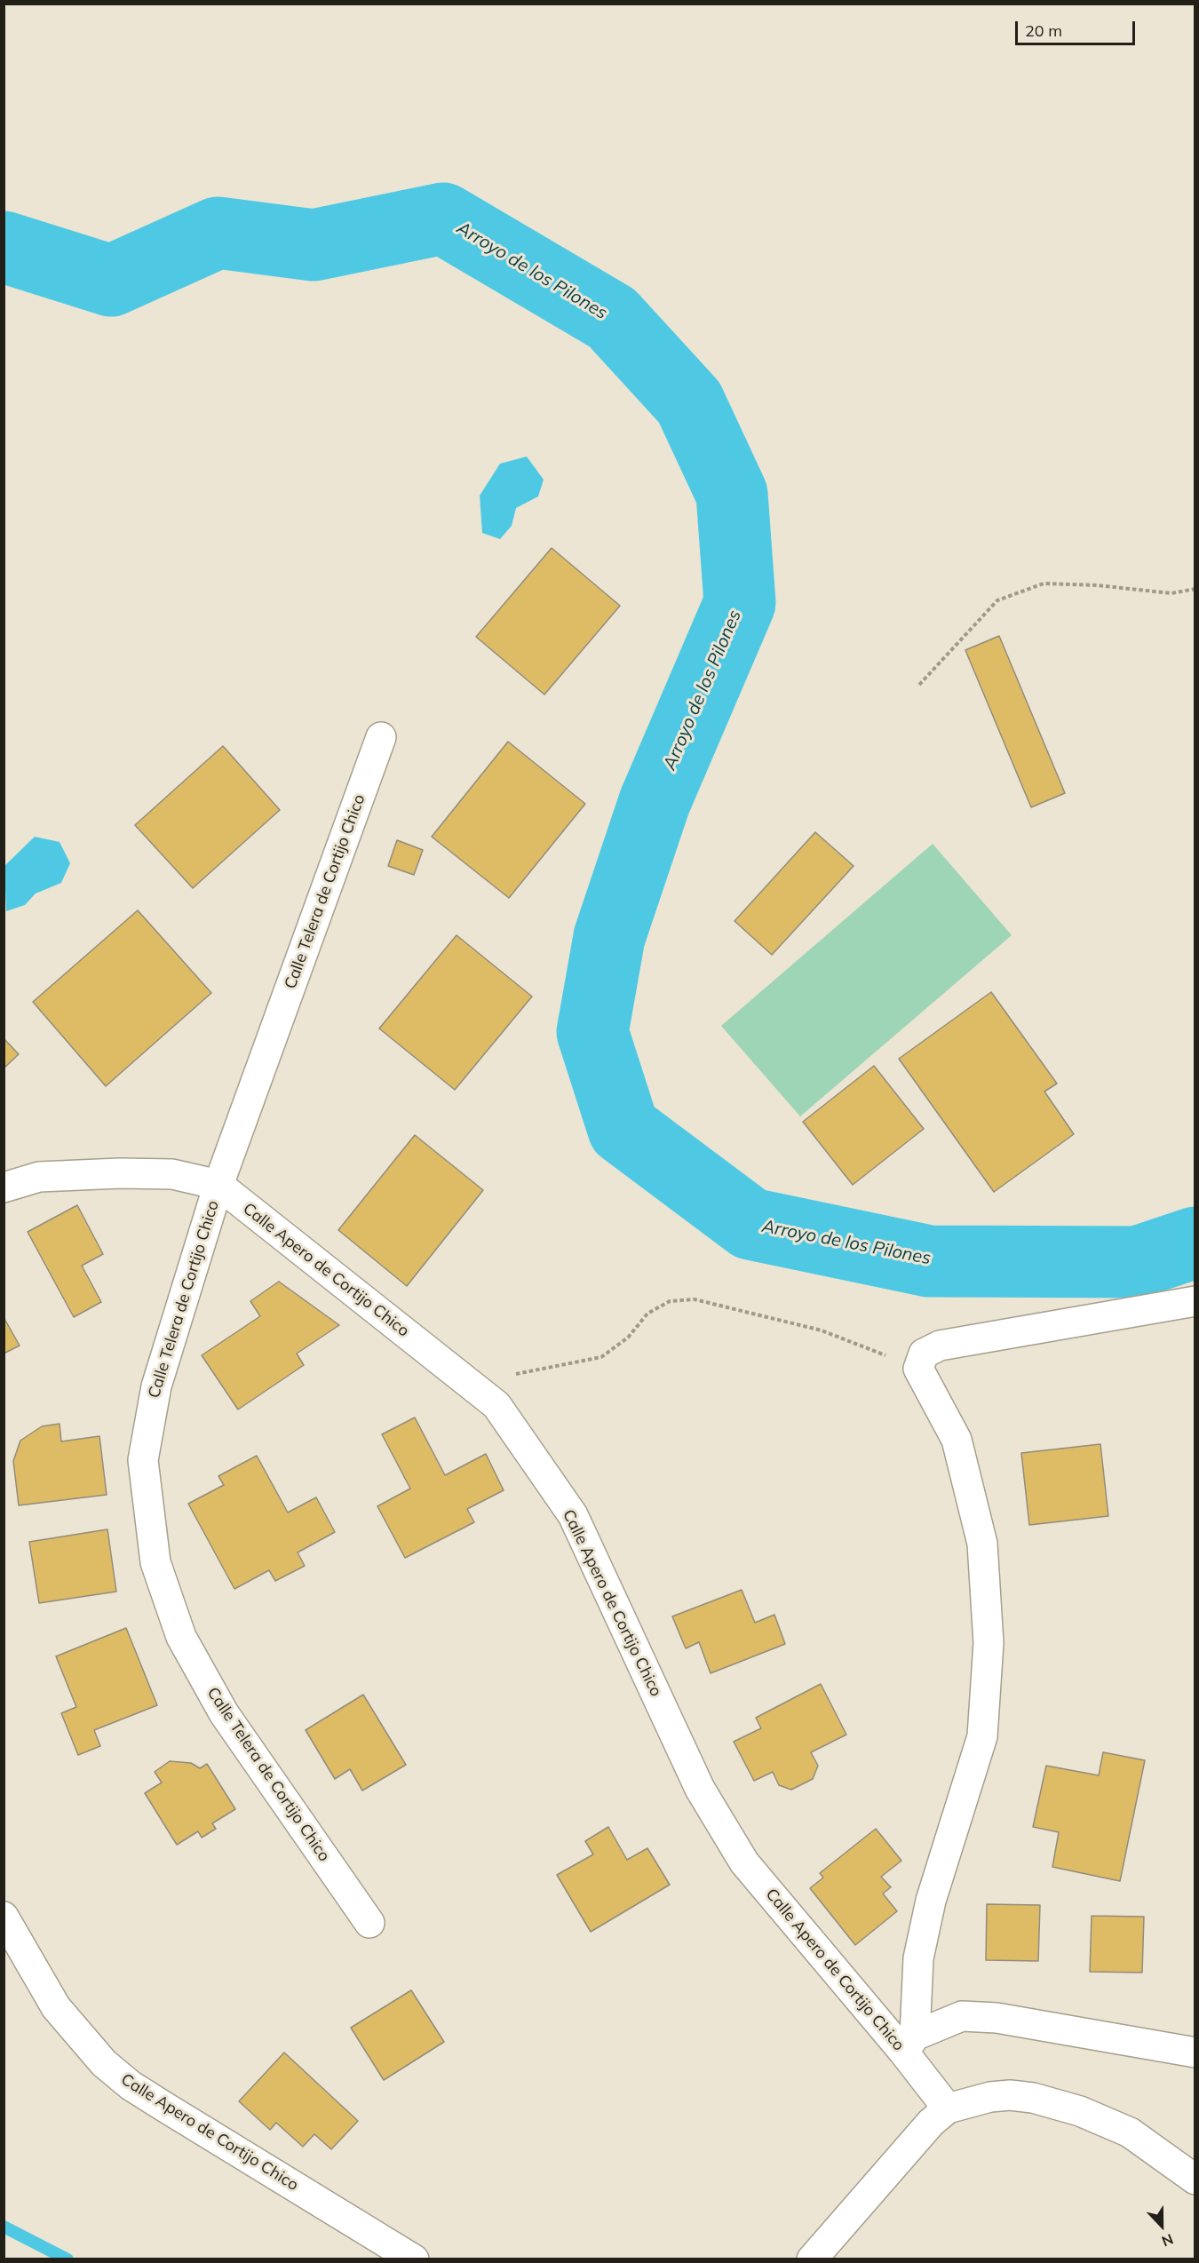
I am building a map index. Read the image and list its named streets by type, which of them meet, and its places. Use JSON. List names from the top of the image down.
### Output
{
  "streets": {
    "street": ["Calle Telera de Cortijo Chico", "Calle Apero de Cortijo Chico"]
  },
  "crossings": [
    ["Calle Telera de Cortijo Chico", "Calle Apero de Cortijo Chico"]
  ],
  "water": ["Arroyo de los Pilones"],
  "scale_bar": "20 m",
  "north": "bottom"
}
